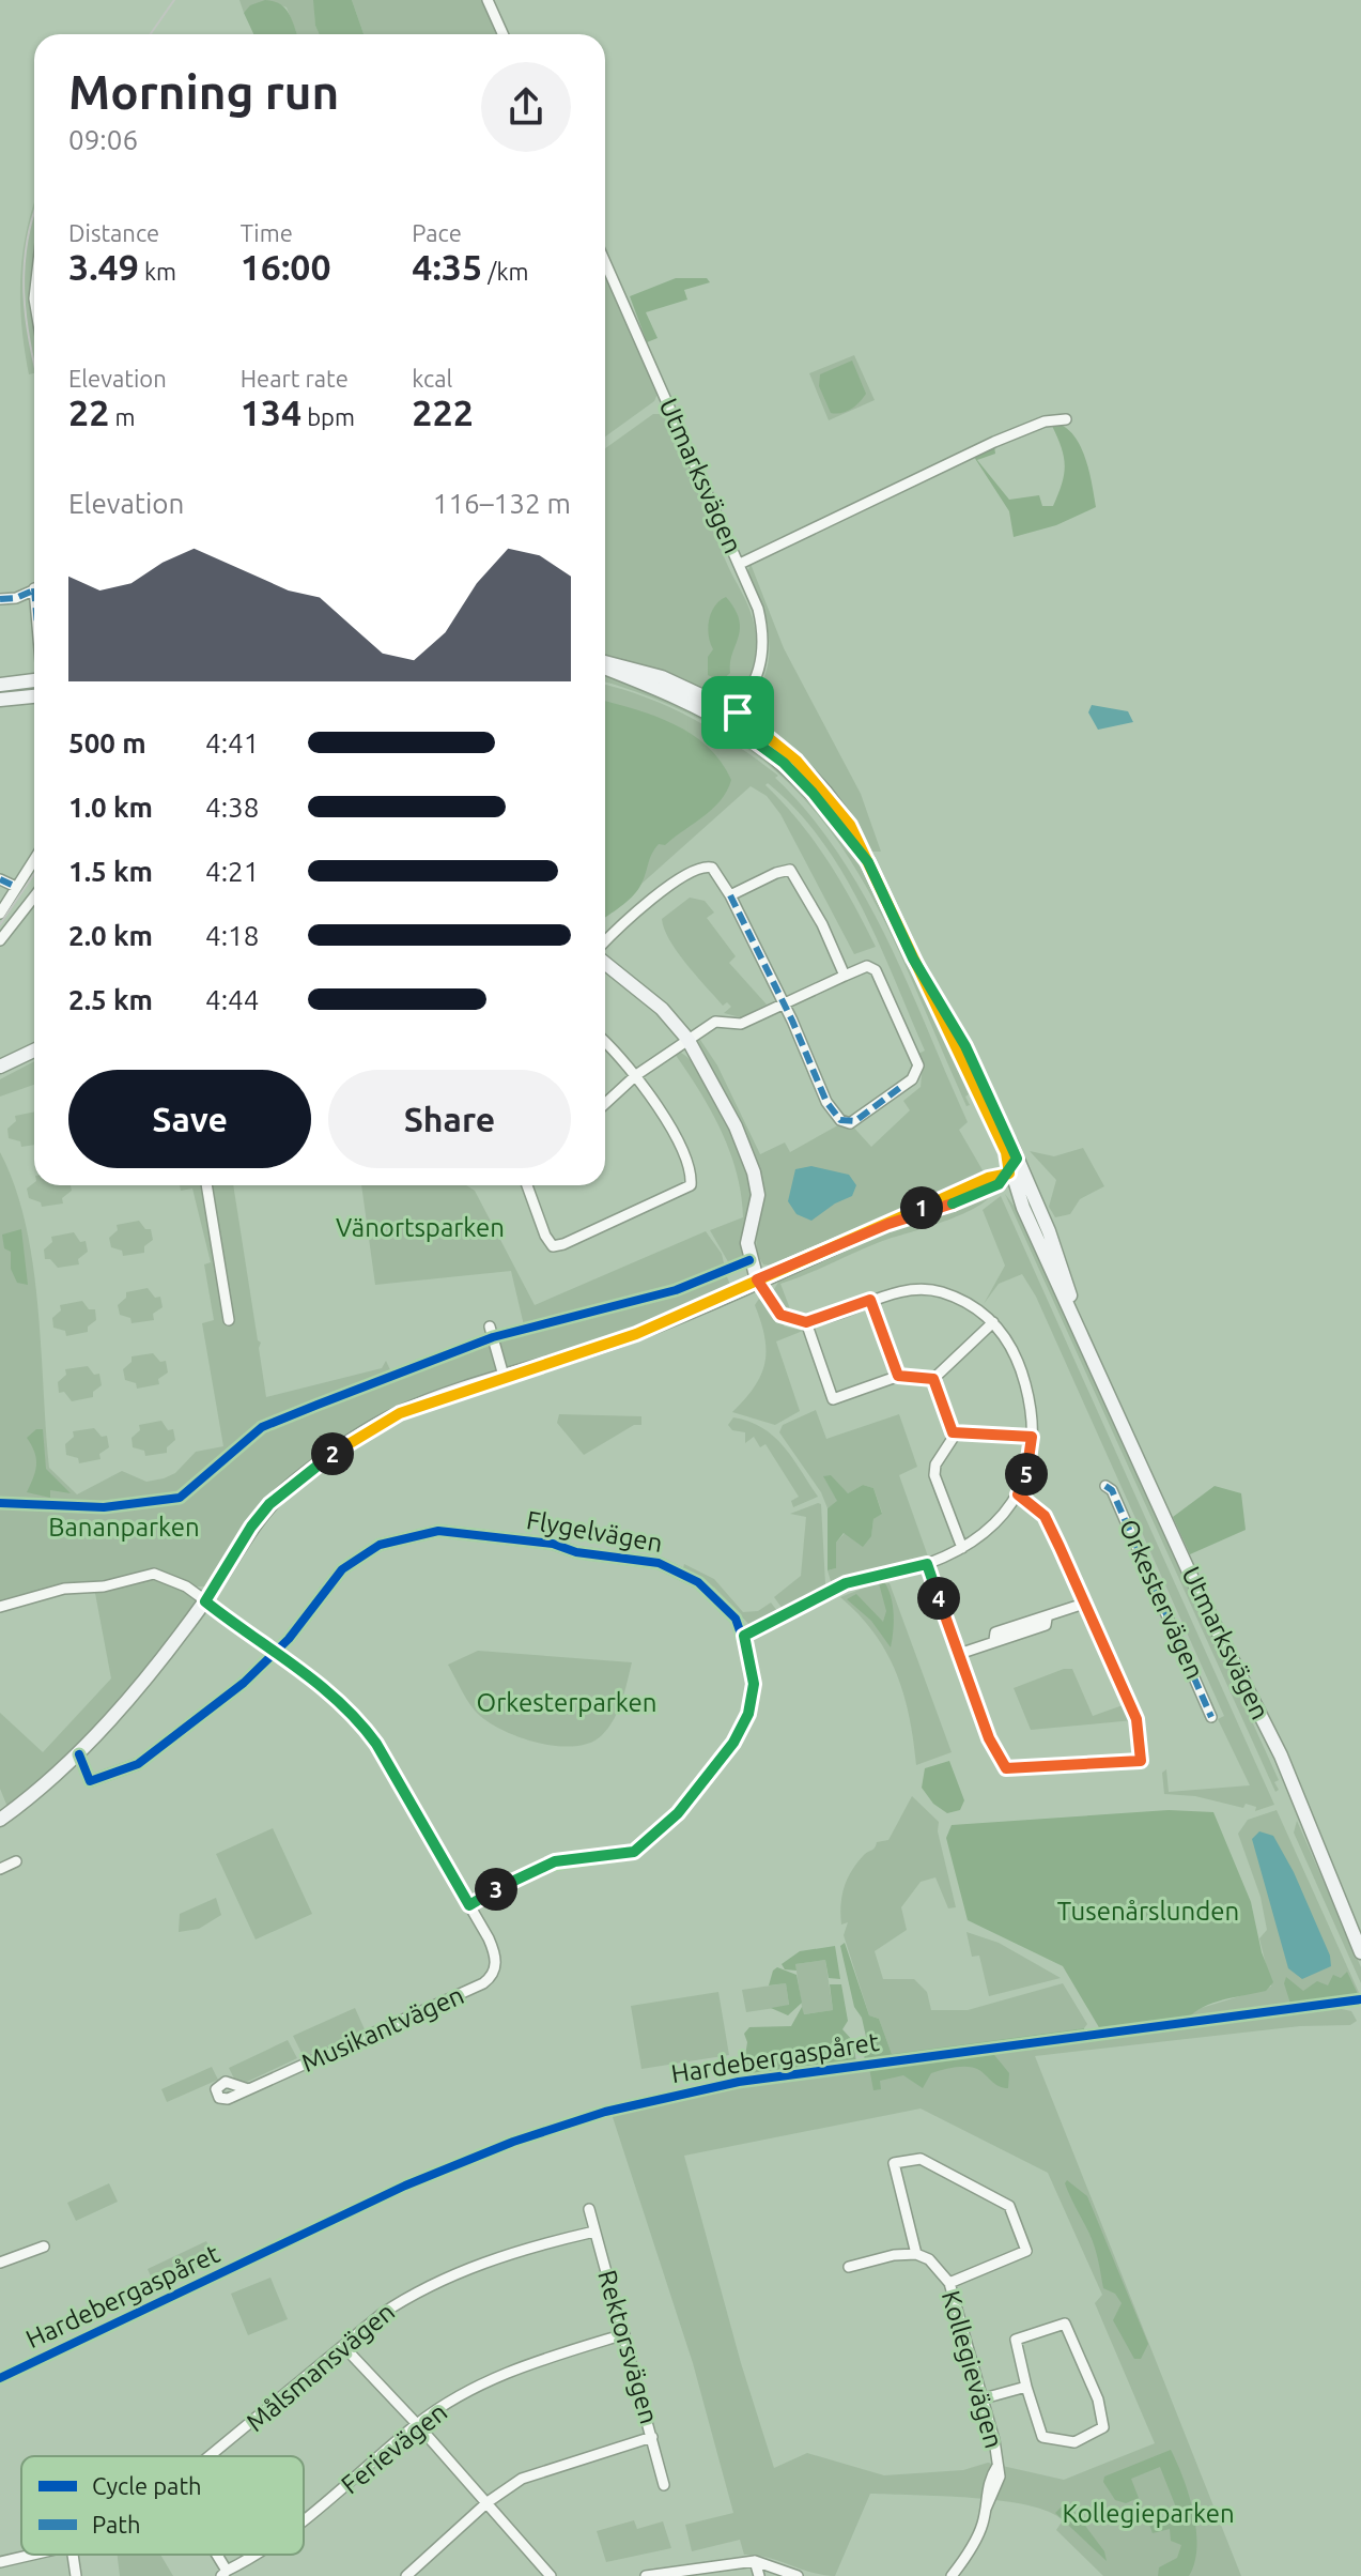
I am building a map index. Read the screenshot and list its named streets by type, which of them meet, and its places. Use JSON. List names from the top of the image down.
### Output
{
  "streets": {
    "main road": ["Utmarksvägen"],
    "street": [
      "Flygelvägen",
      "Orkestervägen",
      "Musikantvägen",
      "Rektorsvägen",
      "Målsmansvägen",
      "Kollegievägen",
      "Ferievägen"
    ],
    "cycle path": ["Hardebergaspåret"]
  },
  "crossings": [
    ["Flygelvägen", "Musikantvägen"],
    ["Rektorsvägen", "Målsmansvägen"],
    ["Rektorsvägen", "Ferievägen"]
  ],
  "parks": [
    "Vänortsparken",
    "Bananparken",
    "Orkesterparken",
    "Tusenårslunden",
    "Kollegieparken"
  ],
  "legend": ["Cycle path", "Path"],
  "page": {
    "heading": ["Morning run", "09:06"],
    "stats": [
      ["Distance", "3.49 km"],
      ["Time", "16:00"],
      ["Pace", "4:35 /km"],
      ["Elevation", "22 m"],
      ["Heart rate", "134 bpm"],
      ["kcal", "222"]
    ],
    "chart": ["Elevation", "116–132 m"],
    "list": [
      {
        "name": "500 m",
        "note": "4:41"
      },
      {
        "name": "1.0 km",
        "note": "4:38"
      },
      {
        "name": "1.5 km",
        "note": "4:21"
      },
      {
        "name": "2.0 km",
        "note": "4:18"
      },
      {
        "name": "2.5 km",
        "note": "4:44"
      }
    ],
    "buttons": ["Save", "Share"],
    "pins": [
      "1",
      "2",
      "5",
      "4",
      "3"
    ]
  }
}
